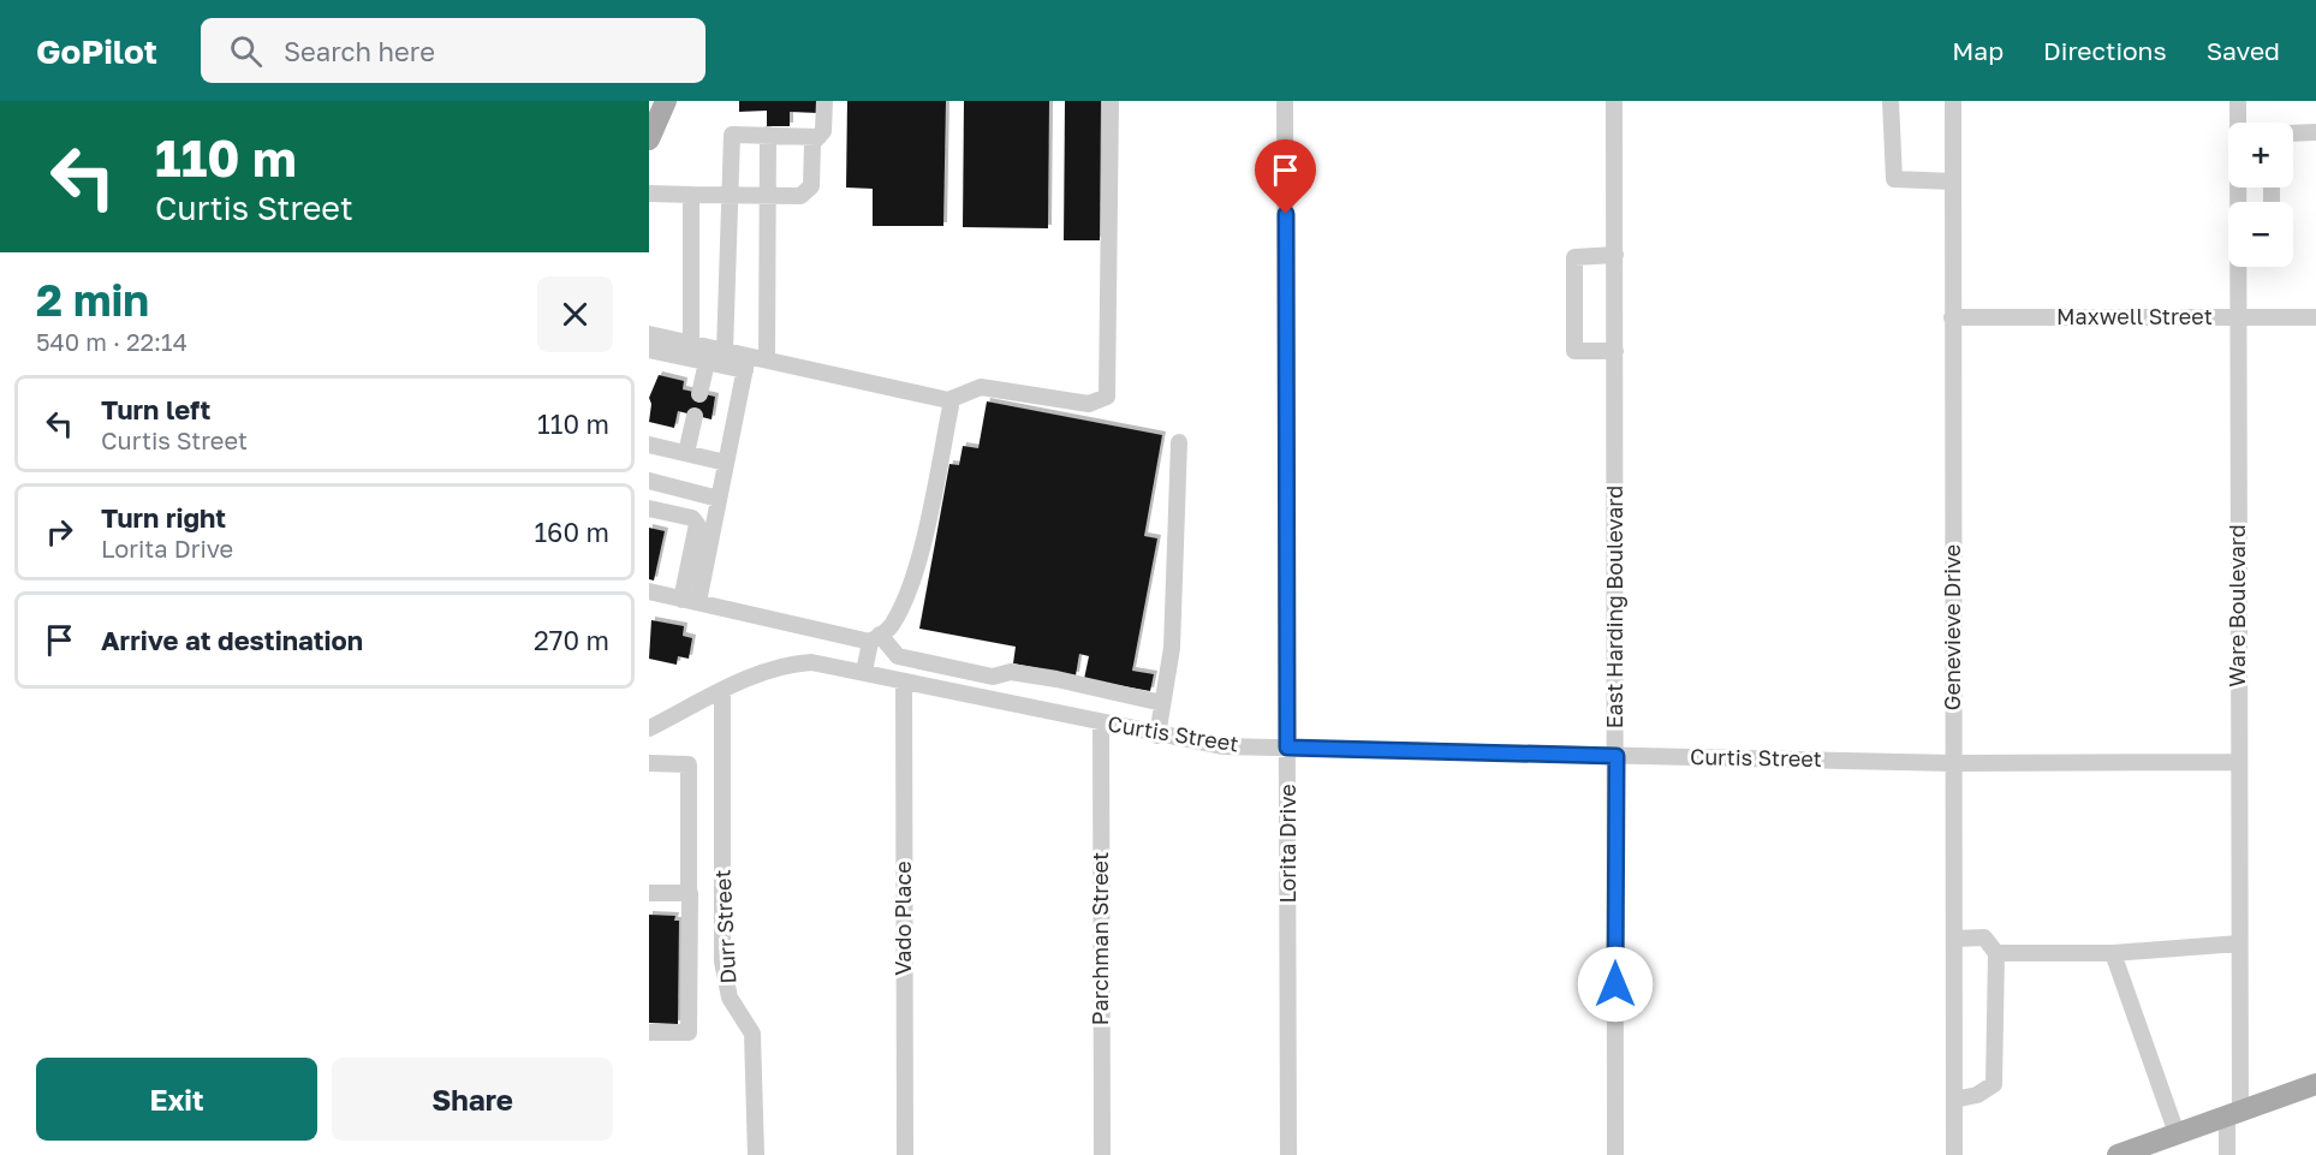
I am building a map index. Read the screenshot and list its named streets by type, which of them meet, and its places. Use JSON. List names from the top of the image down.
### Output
{
  "streets": {
    "street": [
      "Maxwell Street",
      "Ware Boulevard",
      "East Harding Boulevard",
      "Genevieve Drive",
      "Curtis Street",
      "Lorita Drive",
      "Vado Place",
      "Durr Street",
      "Parchman Street"
    ]
  },
  "crossings": [
    ["Maxwell Street", "Ware Boulevard"],
    ["Maxwell Street", "Genevieve Drive"],
    ["Ware Boulevard", "Curtis Street"],
    ["East Harding Boulevard", "Curtis Street"],
    ["Genevieve Drive", "Curtis Street"],
    ["Curtis Street", "Lorita Drive"],
    ["Curtis Street", "Vado Place"],
    ["Curtis Street", "Durr Street"],
    ["Curtis Street", "Parchman Street"]
  ],
  "page": {
    "header": "GoPilot",
    "search": "Search here",
    "nav": ["Map", "Directions", "Saved"],
    "turn": ["110 m", "Curtis Street"],
    "map_buttons": ["+", "−"],
    "heading": ["2 min", "540 m · 22:14"],
    "list": [
      {
        "name": "Turn left",
        "note": "Curtis Street",
        "value": "110 m"
      },
      {
        "name": "Turn right",
        "note": "Lorita Drive",
        "value": "160 m"
      },
      {
        "name": "Arrive at destination",
        "value": "270 m"
      }
    ],
    "buttons": ["Exit", "Share"]
  }
}
